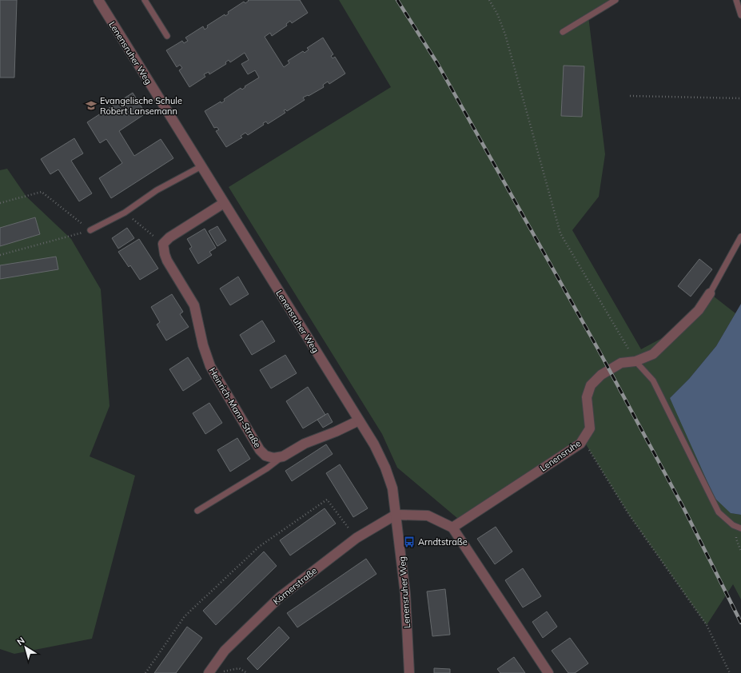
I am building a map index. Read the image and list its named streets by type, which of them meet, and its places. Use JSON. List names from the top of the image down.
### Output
{
  "streets": {
    "street": [
      "Lenensruher Weg",
      "Heinrich-Mann-Straße",
      "Lenensruhe",
      "Körnerstraße"
    ]
  },
  "crossings": [
    ["Lenensruher Weg", "Körnerstraße"]
  ],
  "places": {
    "school or university": ["Evangelische Schule Robert Lansemann"],
    "bus stop": ["Arndtstraße"]
  },
  "north": "top left"
}
